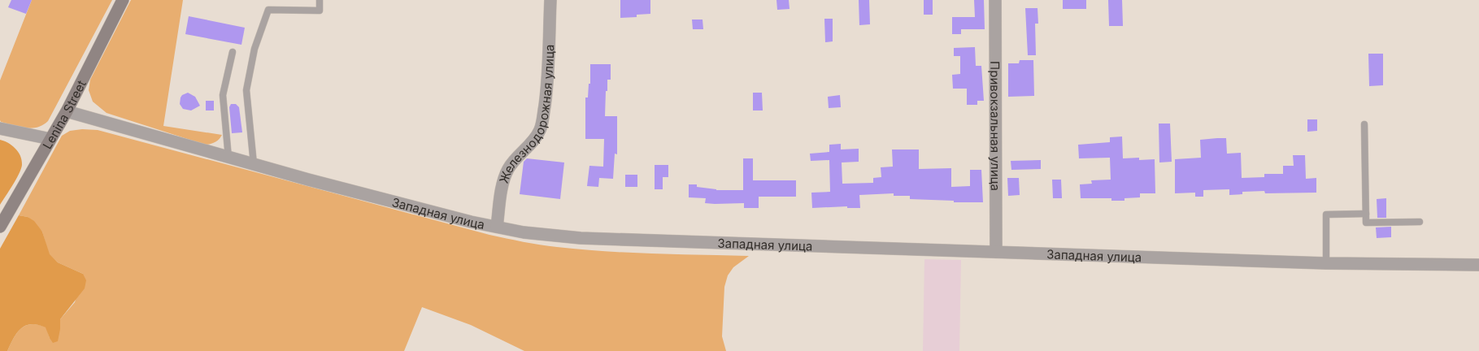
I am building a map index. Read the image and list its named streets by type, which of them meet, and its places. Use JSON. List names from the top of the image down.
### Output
{
  "streets": {
    "main road": ["Lenina Street"],
    "street": ["Железнодорожная улица", "Привокзальная улица", "Западная улица"]
  },
  "crossings": [
    ["Железнодорожная улица", "Западная улица"],
    ["Lenina Street", "Западная улица"],
    ["Привокзальная улица", "Западная улица"]
  ]
}
